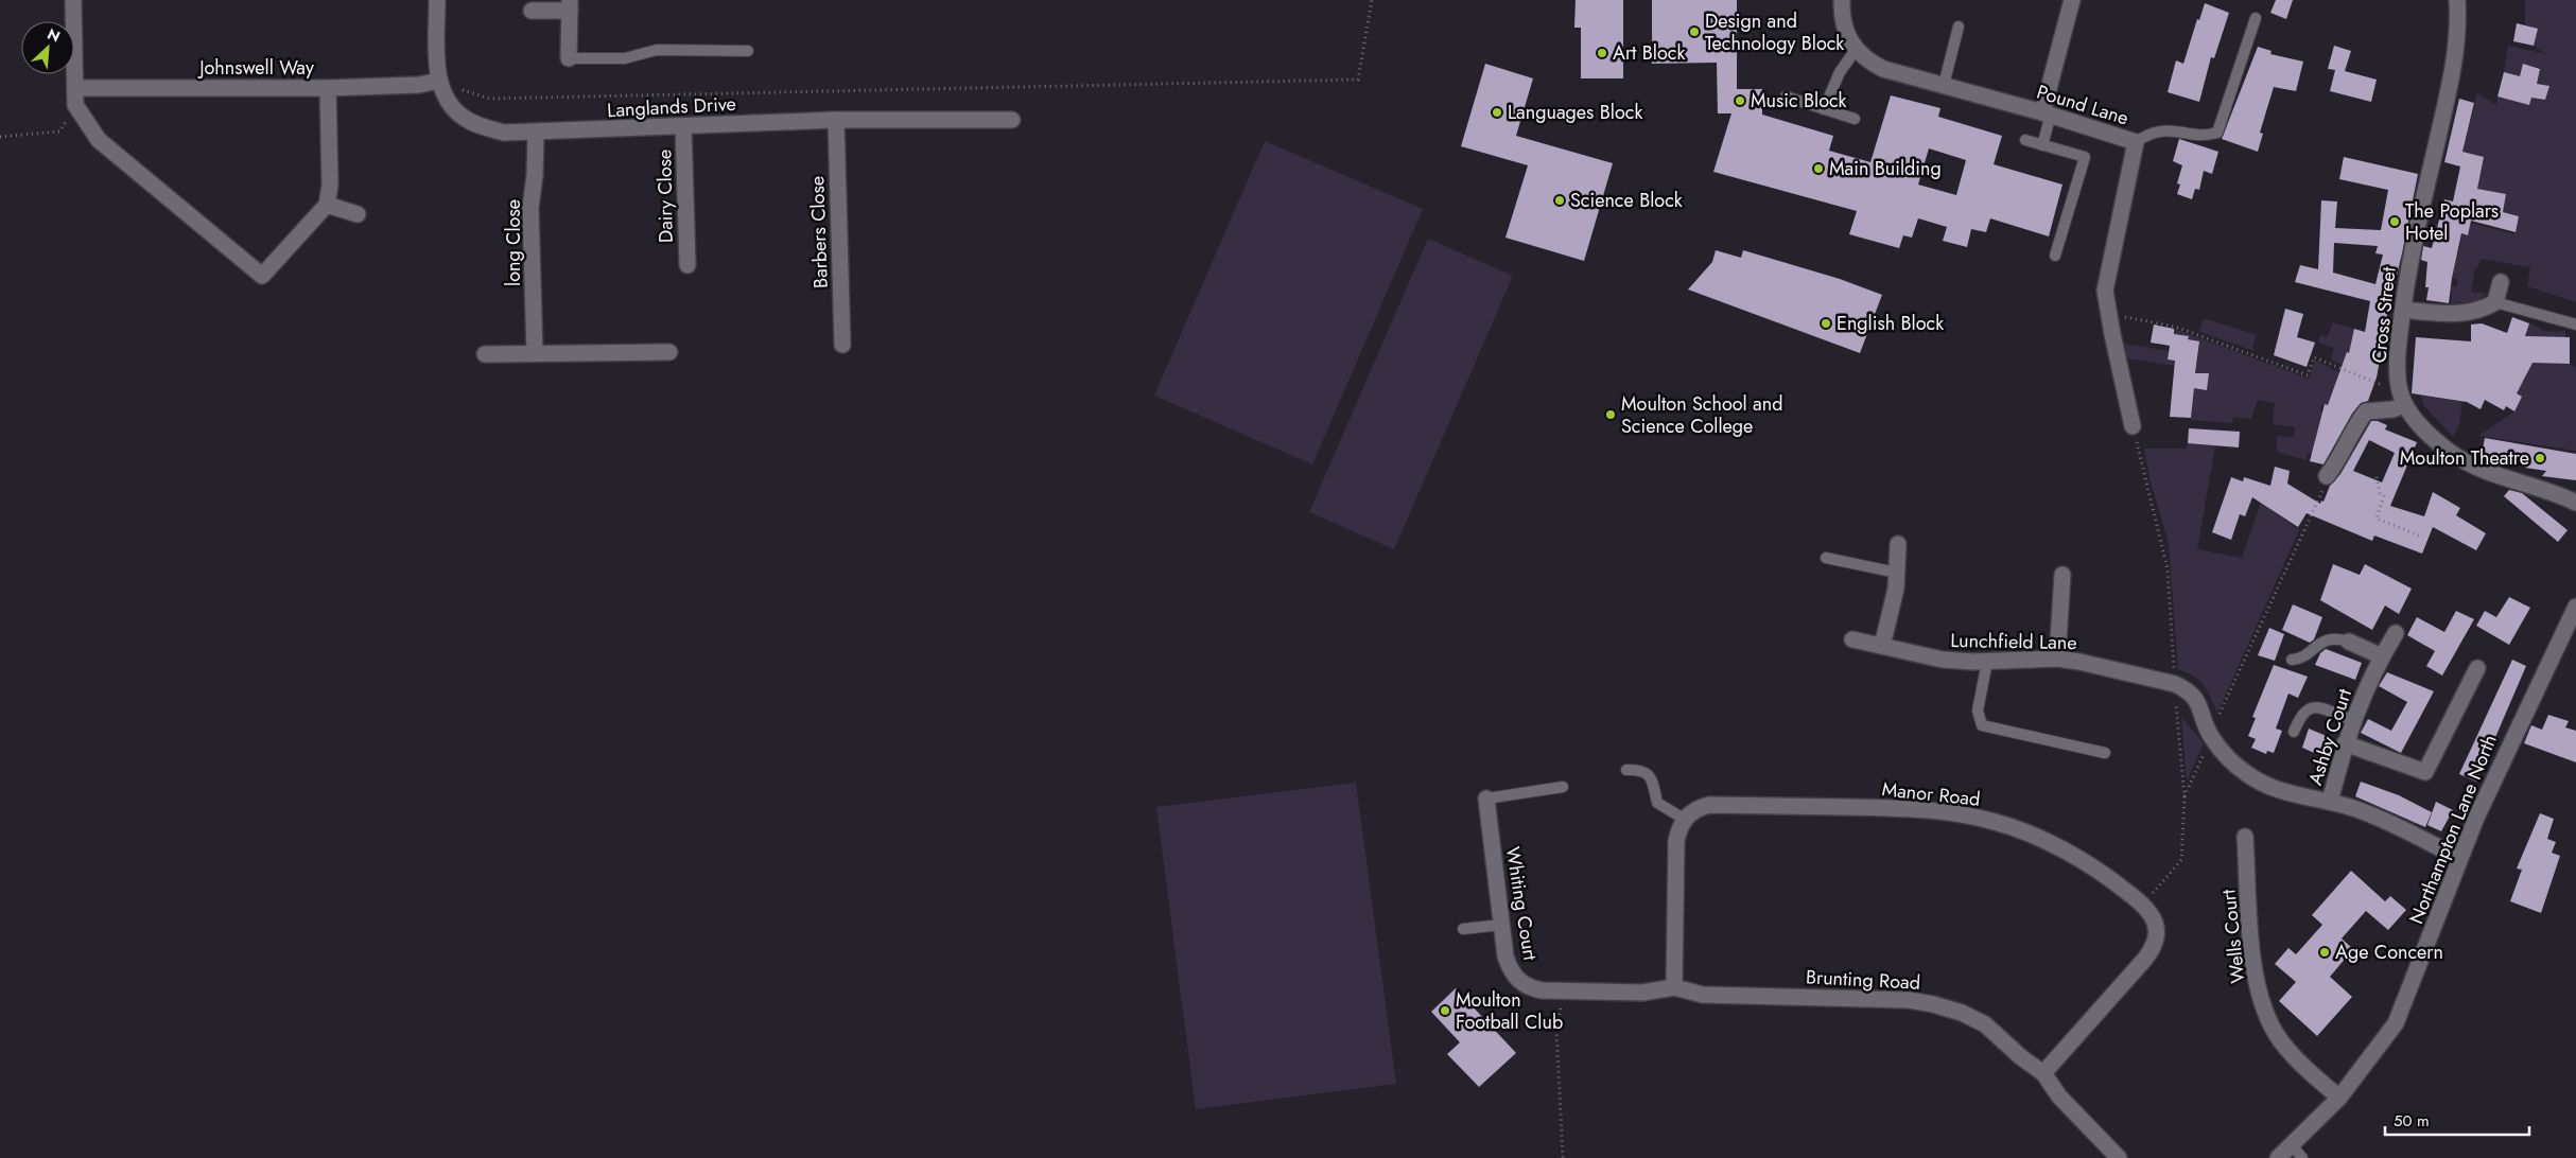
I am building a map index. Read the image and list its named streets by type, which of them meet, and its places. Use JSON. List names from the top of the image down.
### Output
{
  "streets": {
    "street": [
      "Johnswell Way",
      "Pound Lane",
      "Langlands Drive",
      "Dairy Close",
      "Barbers Close",
      "long Close",
      "Cross Street",
      "Lunchfield Lane",
      "Ashby Court",
      "Manor Road",
      "Northampton Lane North",
      "Whiting Court",
      "Wells Court",
      "Brunting Road"
    ]
  },
  "crossings": [
    ["Johnswell Way", "Langlands Drive"],
    ["Langlands Drive", "Dairy Close"],
    ["Langlands Drive", "Barbers Close"],
    ["Langlands Drive", "long Close"],
    ["Lunchfield Lane", "Ashby Court"],
    ["Lunchfield Lane", "Northampton Lane North"],
    ["Manor Road", "Brunting Road"],
    ["Northampton Lane North", "Wells Court"],
    ["Whiting Court", "Brunting Road"]
  ],
  "places": [
    "Design and Technology Block",
    "Art Block",
    "Music Block",
    "Languages Block",
    "Main Building",
    "Science Block",
    "The Poplars Hotel",
    "English Block",
    "Moulton School and Science College",
    "Moulton Theatre",
    "Age Concern",
    "Moulton Football Club"
  ],
  "scale_bar": "50 m",
  "north": "top right"
}
